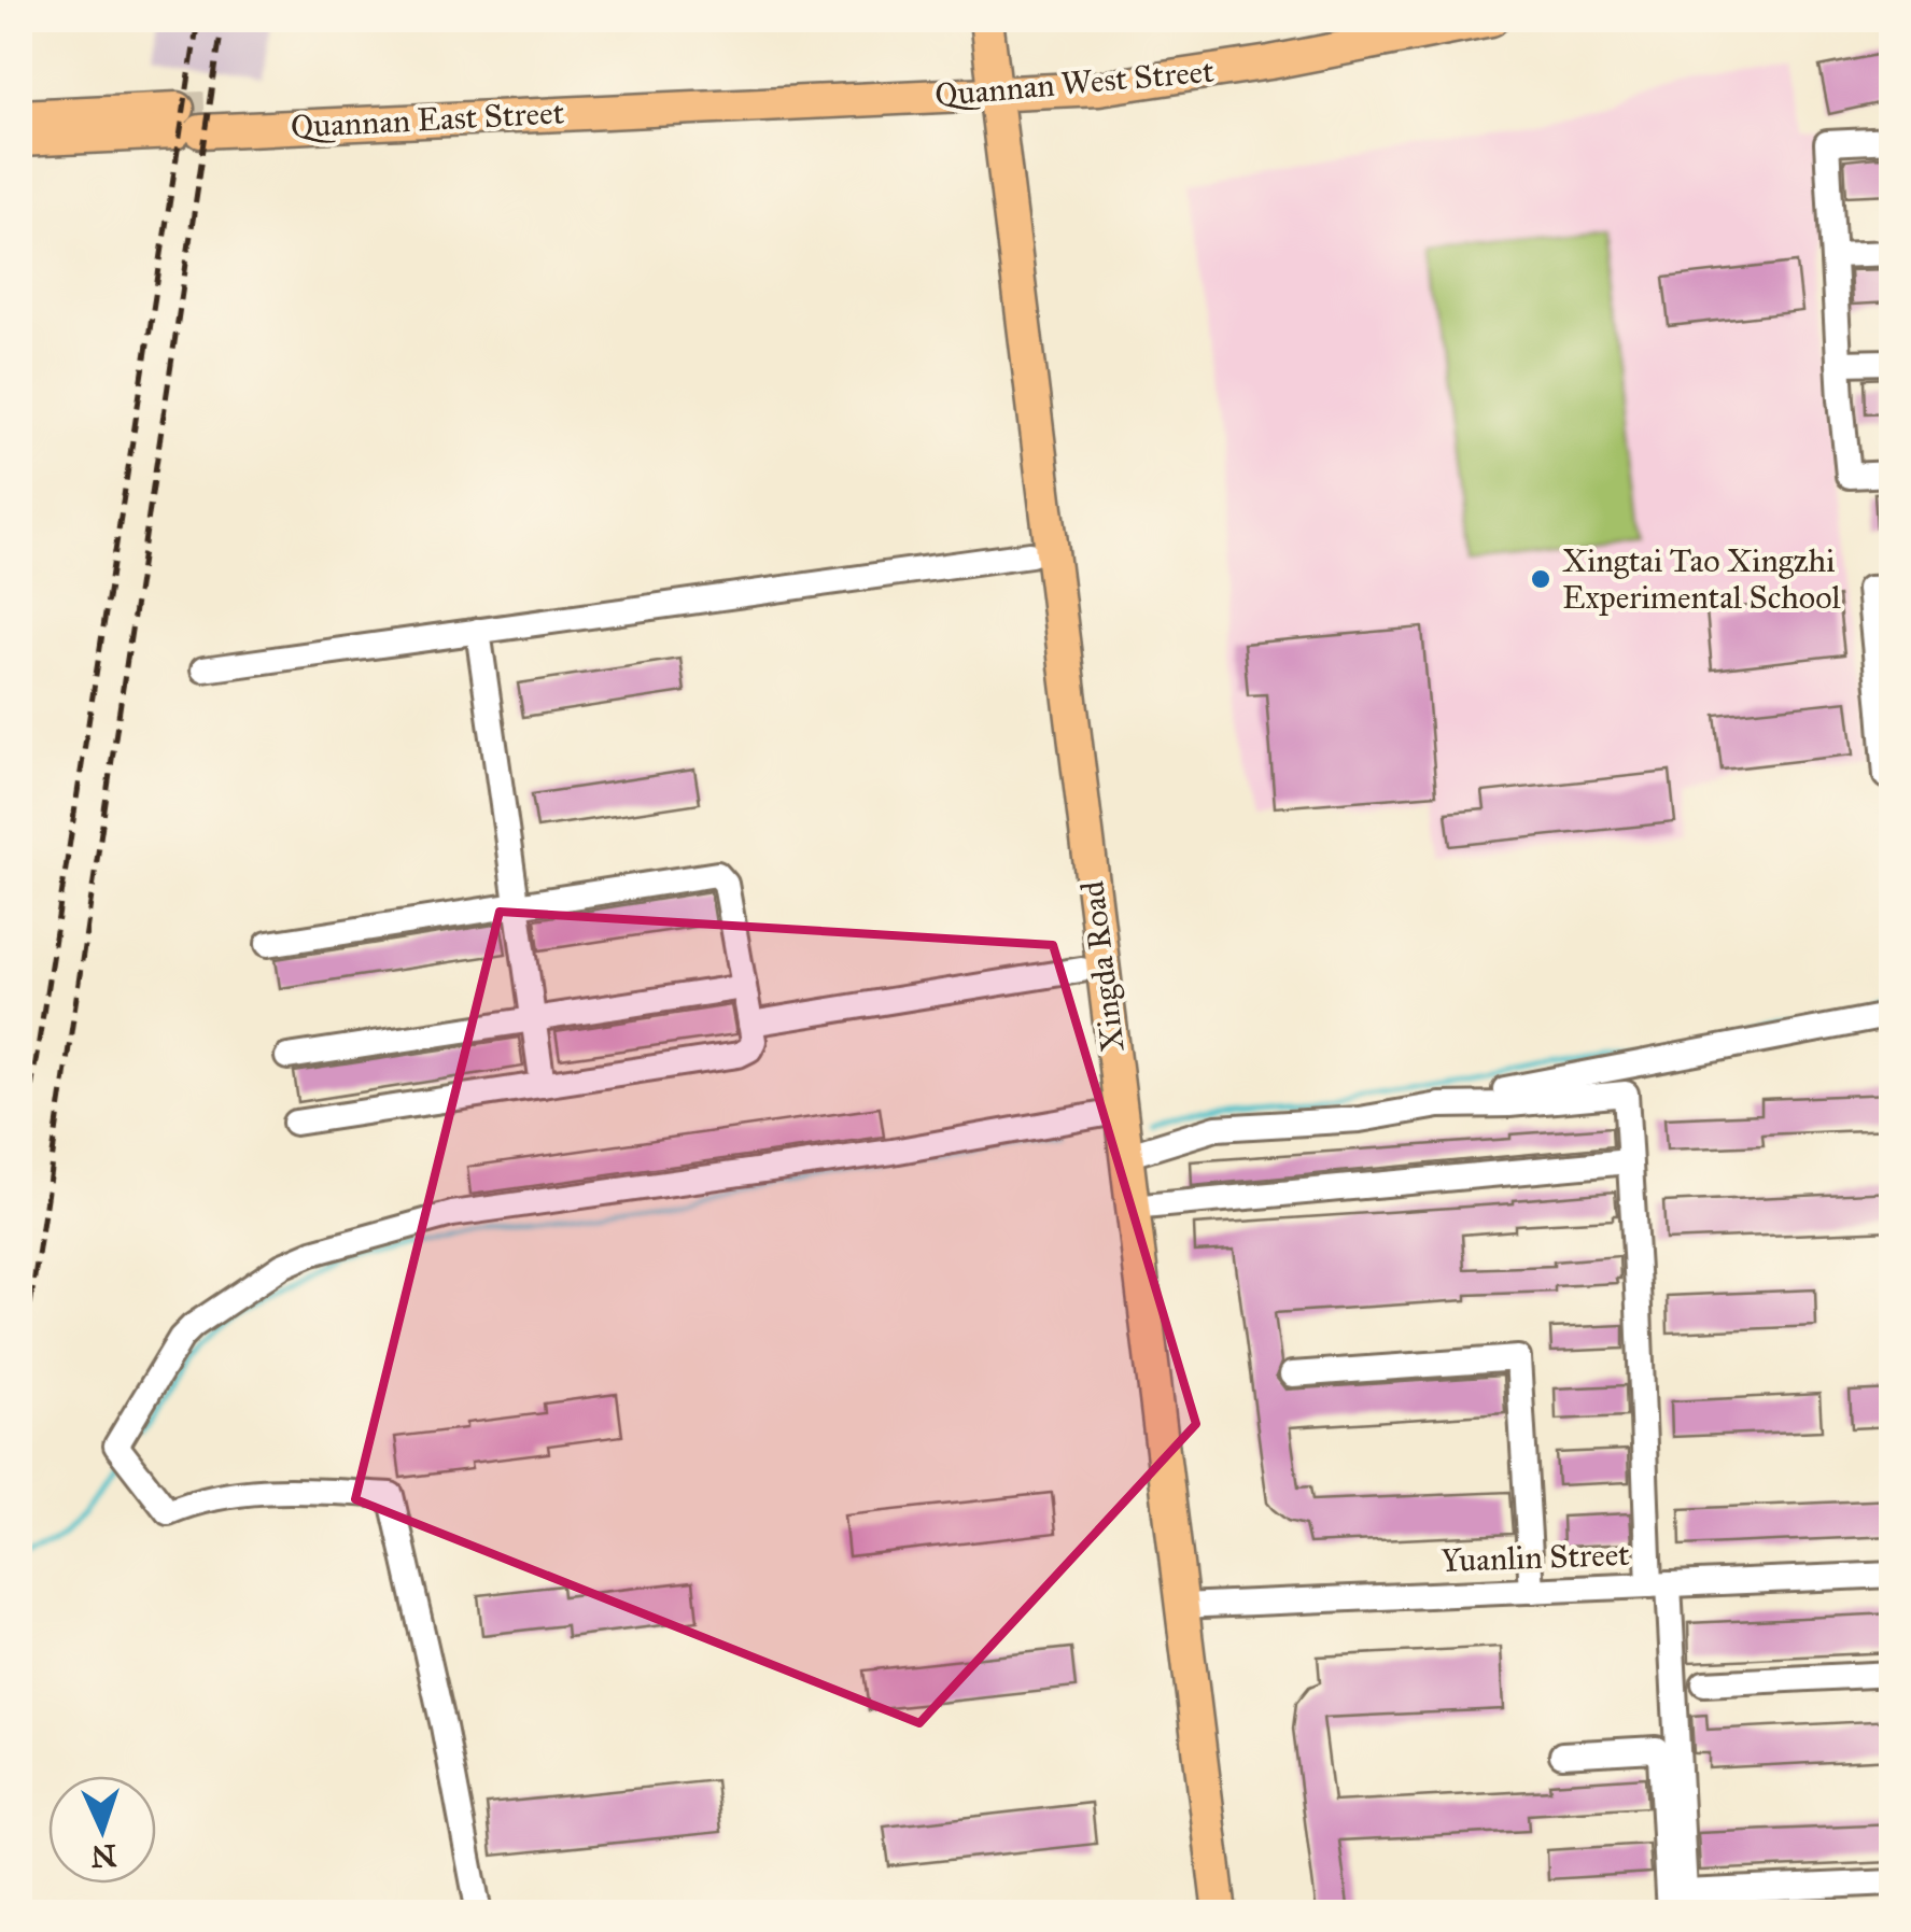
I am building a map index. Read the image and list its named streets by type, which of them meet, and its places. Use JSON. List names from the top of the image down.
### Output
{
  "streets": {
    "main road": ["Quannan West Street", "Quannan East Street", "Xingda Road"],
    "street": ["Yuanlin Street"]
  },
  "crossings": [
    ["Quannan West Street", "Quannan East Street"],
    ["Quannan West Street", "Xingda Road"],
    ["Xingda Road", "Yuanlin Street"]
  ],
  "places": ["Xingtai Tao Xingzhi Experimental School"],
  "north": "bottom"
}
